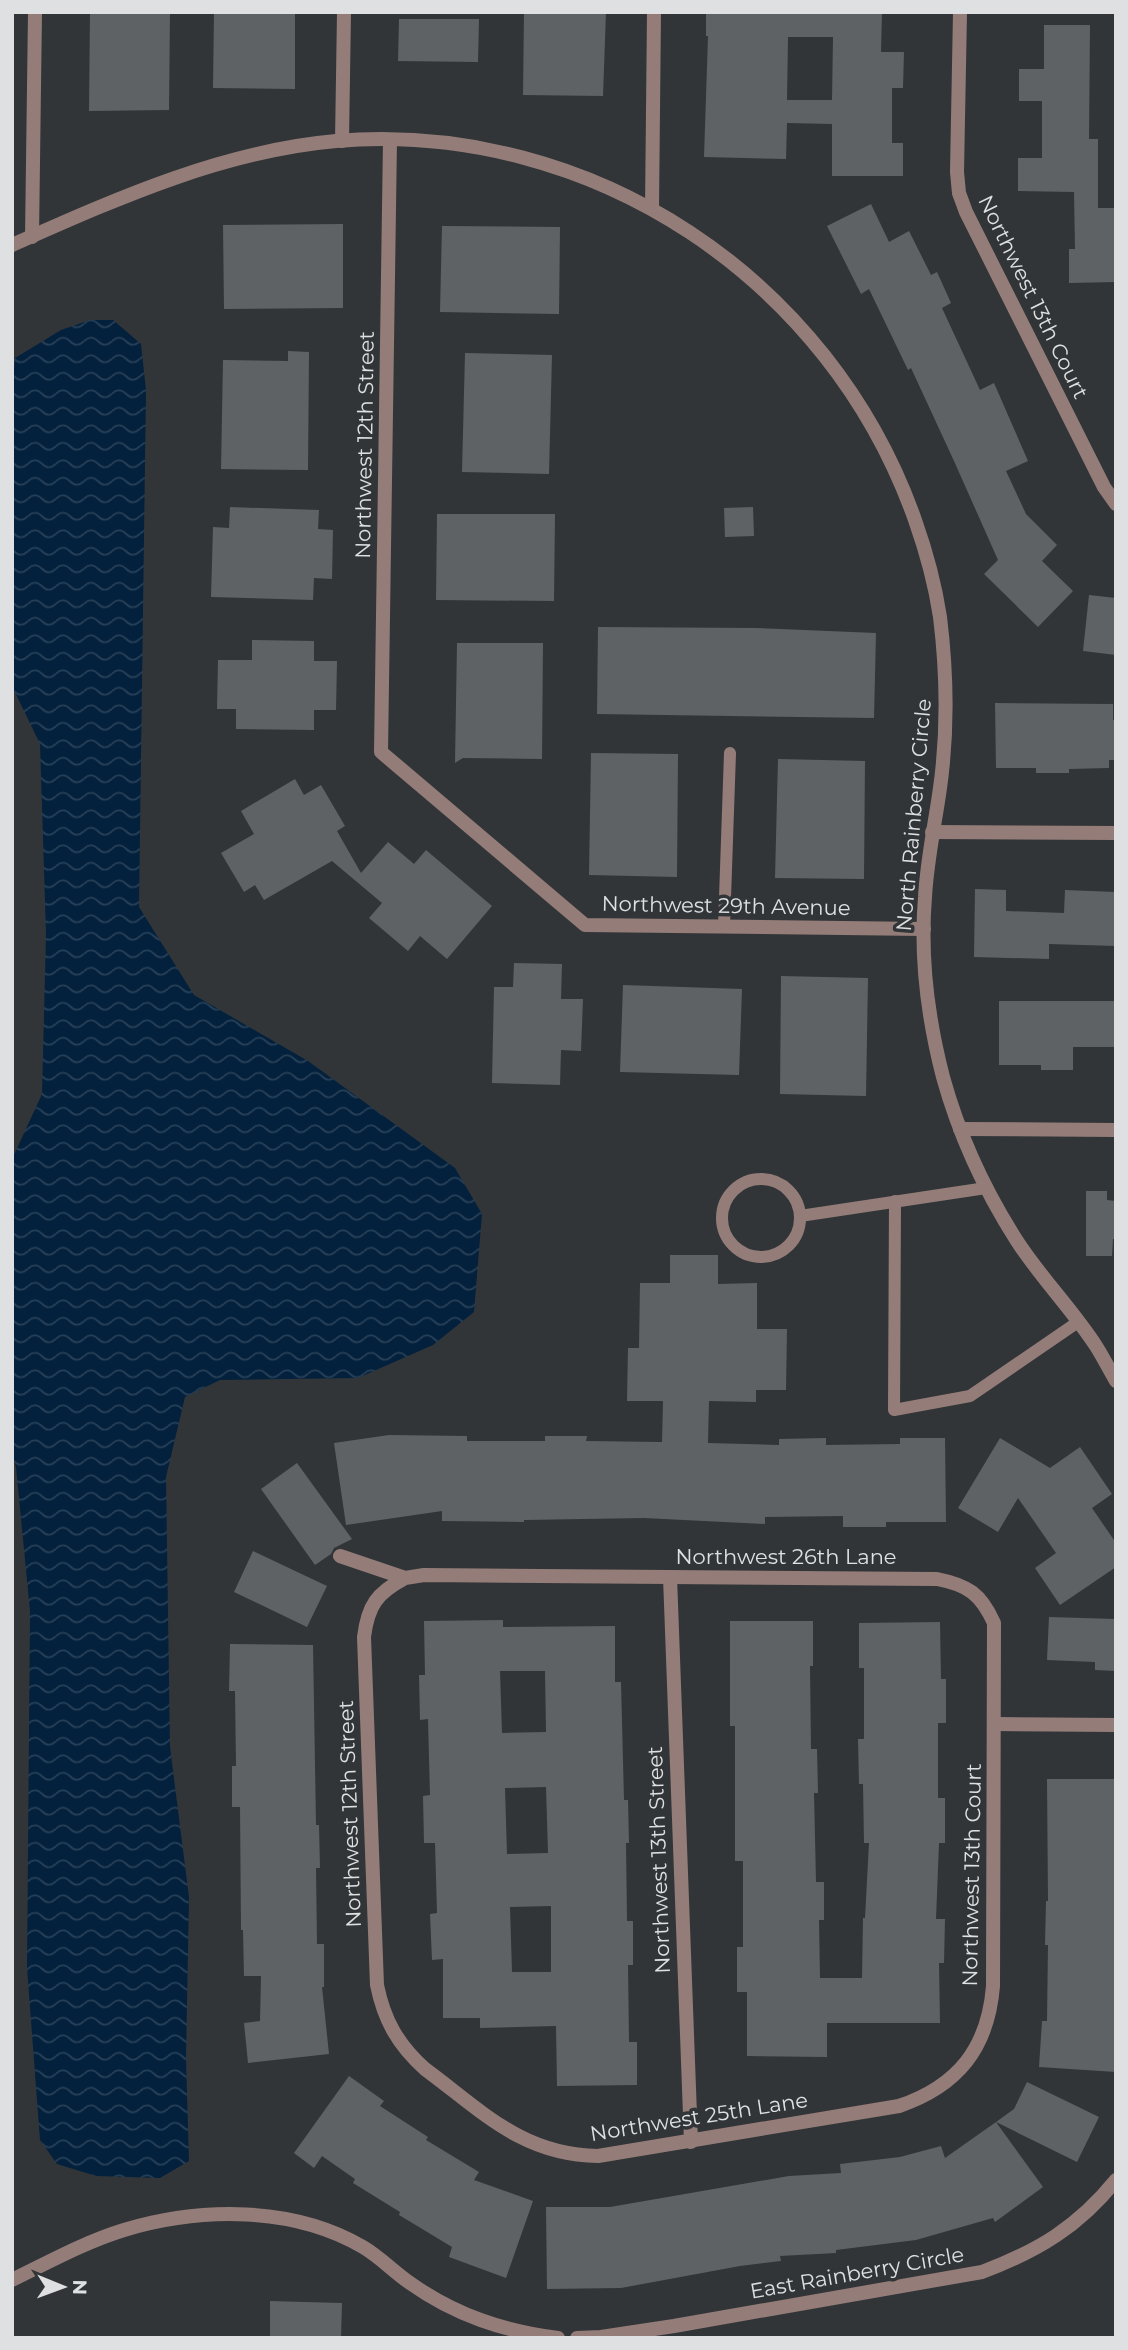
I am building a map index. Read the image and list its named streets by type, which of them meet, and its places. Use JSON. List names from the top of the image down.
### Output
{
  "streets": {
    "street": [
      "Northwest 13th Court",
      "Northwest 12th Street",
      "North Rainberry Circle",
      "Northwest 29th Avenue",
      "Northwest 26th Lane",
      "Northwest 13th Street",
      "Northwest 25th Lane",
      "East Rainberry Circle"
    ]
  },
  "crossings": [
    ["Northwest 13th Court", "Northwest 26th Lane"],
    ["Northwest 13th Court", "Northwest 25th Lane"],
    ["Northwest 12th Street", "North Rainberry Circle"],
    ["Northwest 12th Street", "Northwest 29th Avenue"],
    ["Northwest 12th Street", "Northwest 26th Lane"],
    ["Northwest 12th Street", "Northwest 25th Lane"],
    ["North Rainberry Circle", "Northwest 29th Avenue"],
    ["Northwest 26th Lane", "Northwest 13th Street"],
    ["Northwest 13th Street", "Northwest 25th Lane"]
  ],
  "north": "right"
}
